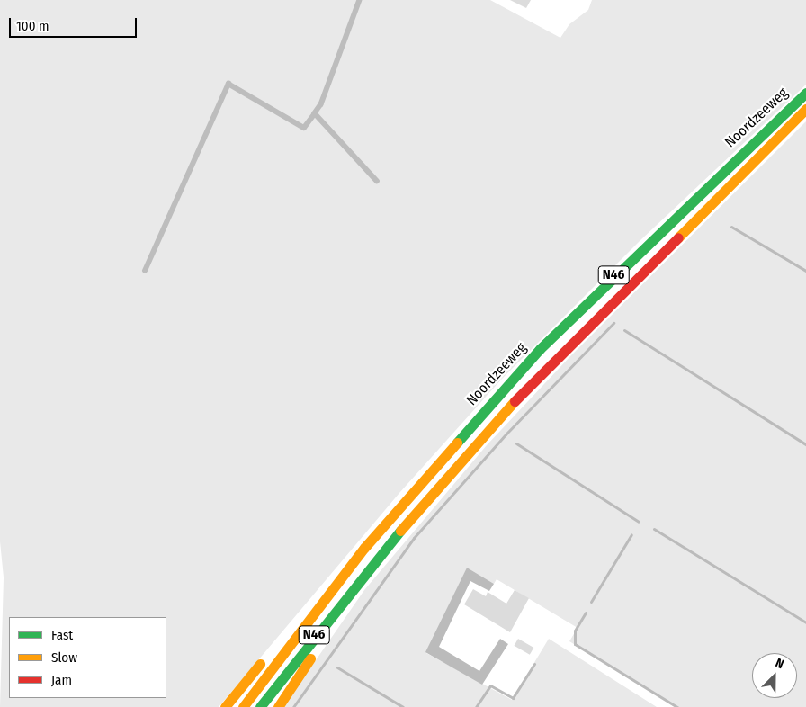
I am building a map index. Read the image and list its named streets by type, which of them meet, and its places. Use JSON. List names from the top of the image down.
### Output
{
  "streets": {
    "highway": ["Noordzeeweg", "N46"]
  },
  "crossings": [
    ["Noordzeeweg", "N46"]
  ],
  "legend": ["Fast", "Slow", "Jam"],
  "scale_bar": "100 m",
  "north": "top right"
}
